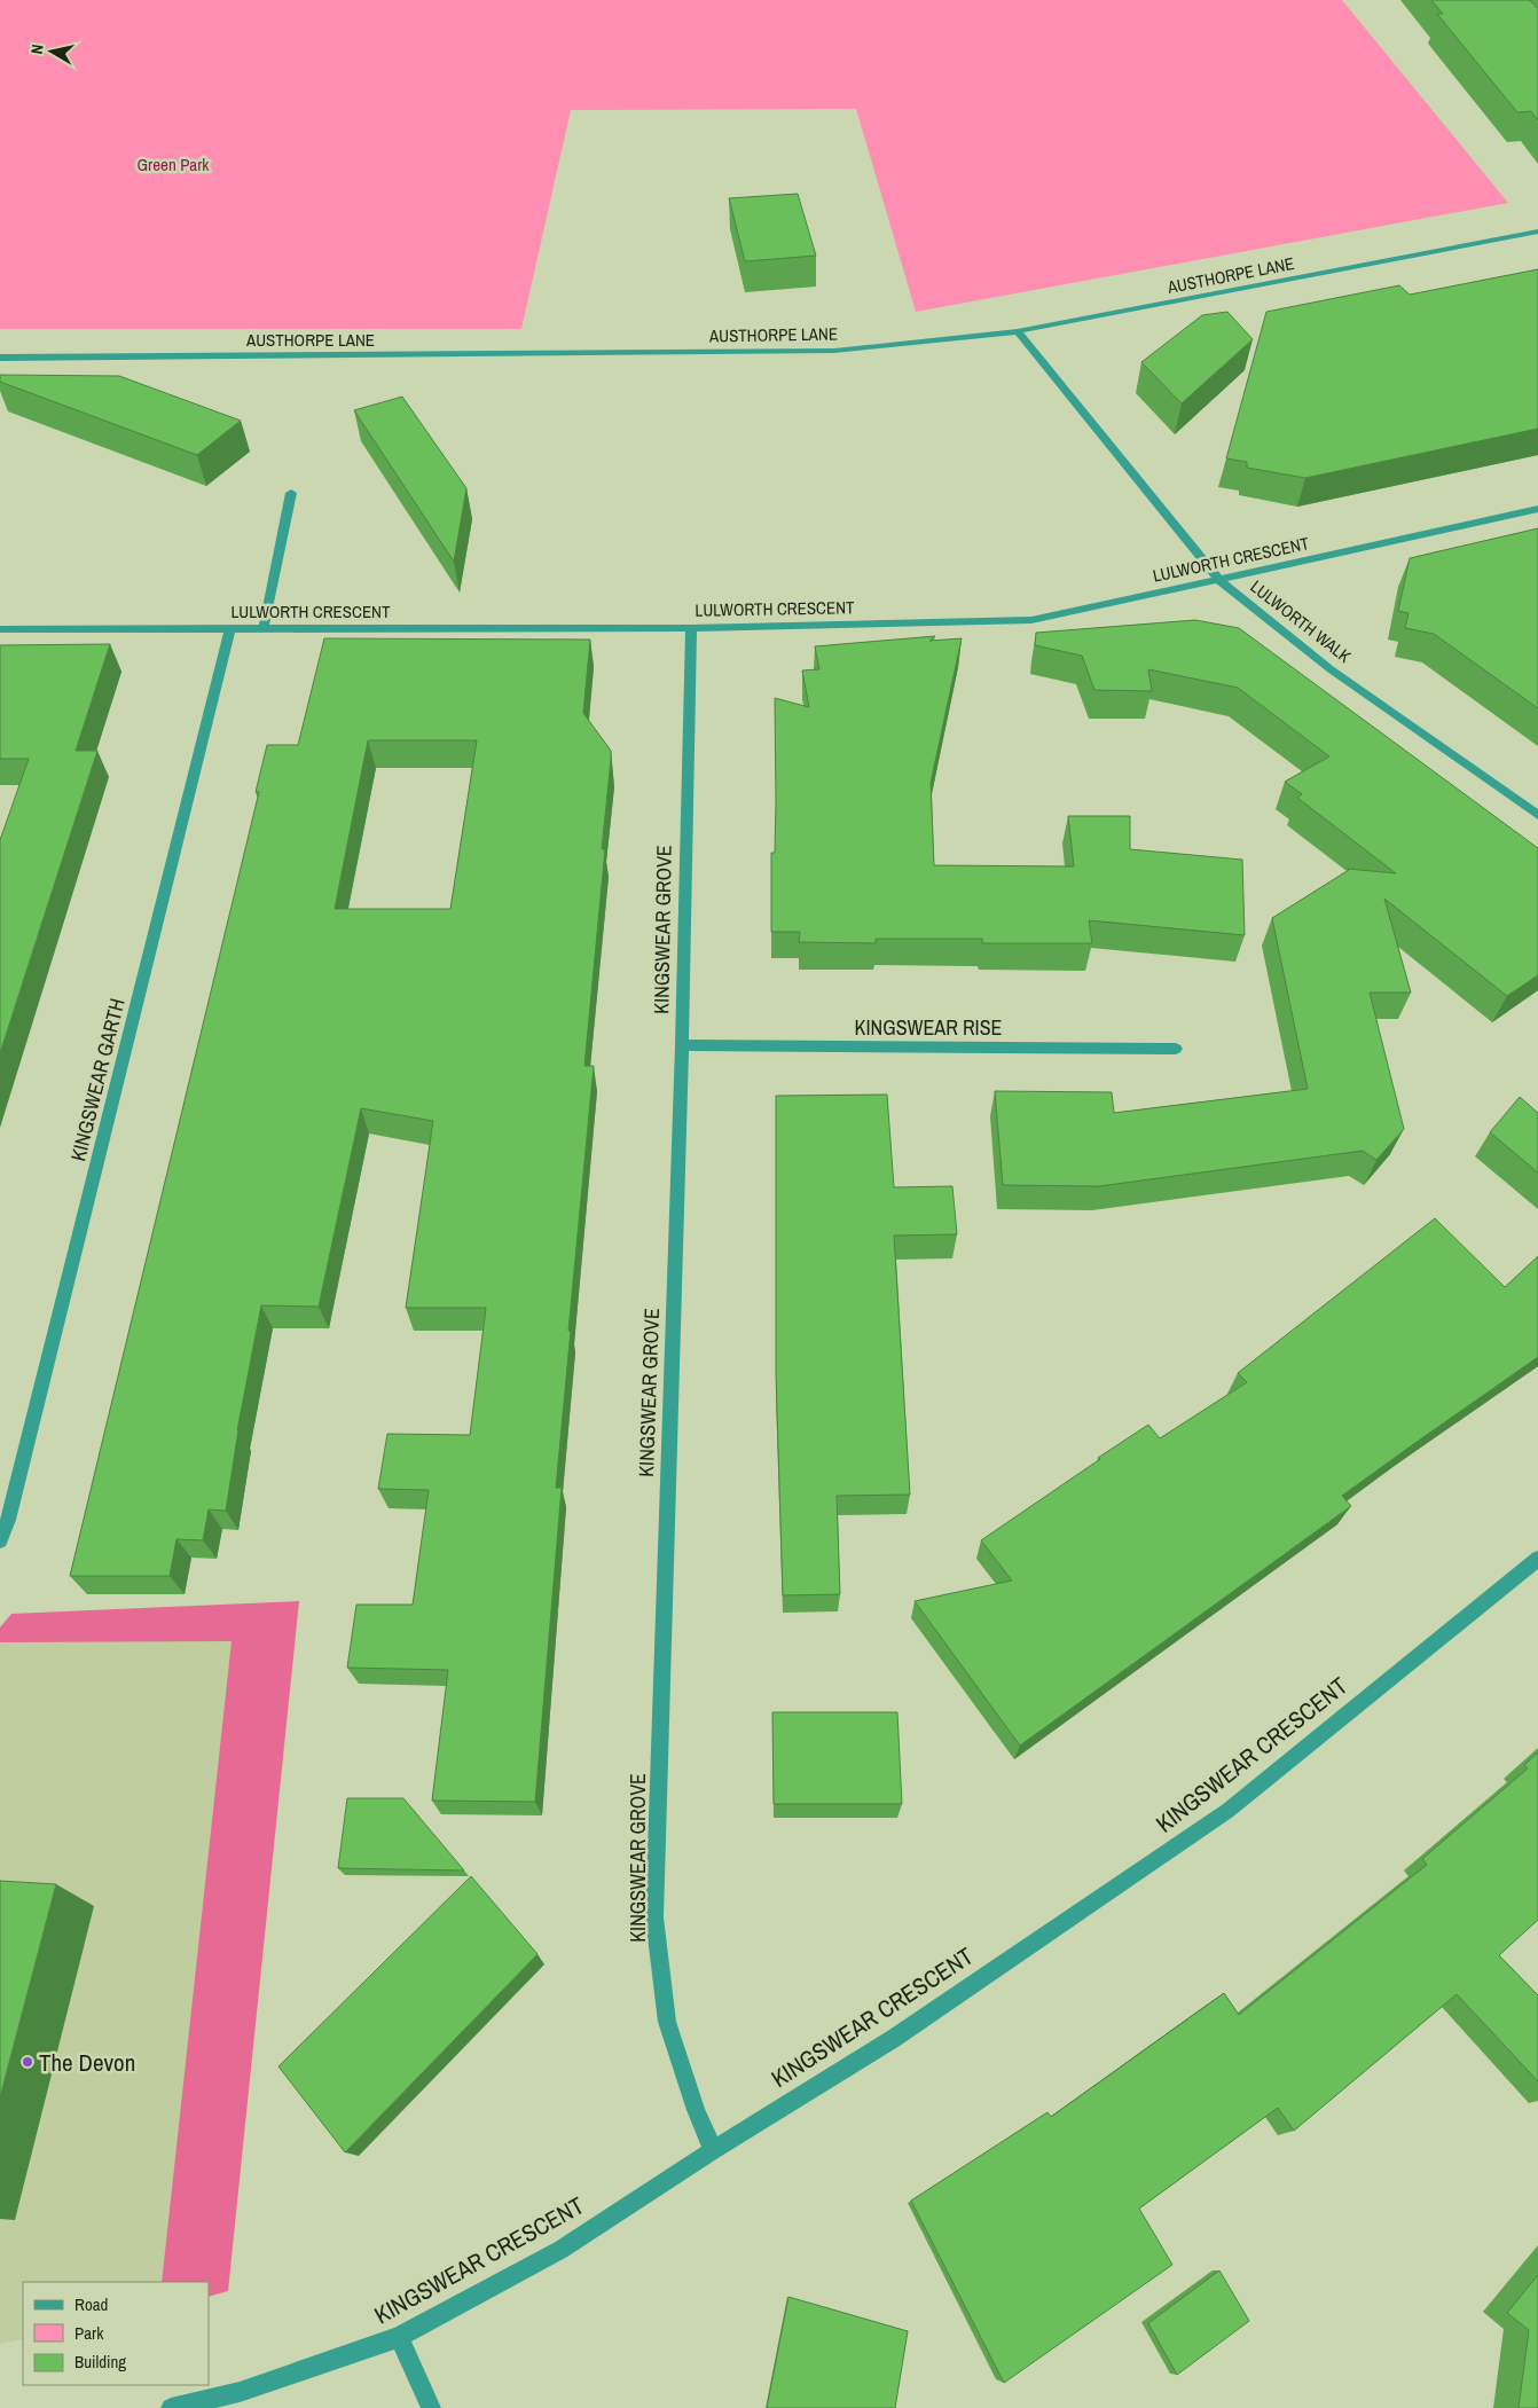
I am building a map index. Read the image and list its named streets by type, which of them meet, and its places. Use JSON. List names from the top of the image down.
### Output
{
  "streets": {
    "street": [
      "AUSTHORPE LANE",
      "LULWORTH CRESCENT",
      "LULWORTH WALK",
      "KINGSWEAR GROVE",
      "KINGSWEAR RISE",
      "KINGSWEAR GARTH",
      "KINGSWEAR CRESCENT"
    ]
  },
  "crossings": [
    ["AUSTHORPE LANE", "LULWORTH WALK"],
    ["LULWORTH CRESCENT", "LULWORTH WALK"],
    ["LULWORTH CRESCENT", "KINGSWEAR GROVE"],
    ["LULWORTH CRESCENT", "KINGSWEAR GARTH"],
    ["KINGSWEAR GROVE", "KINGSWEAR RISE"],
    ["KINGSWEAR GROVE", "KINGSWEAR CRESCENT"]
  ],
  "parks": ["Green Park"],
  "places": ["The Devon"],
  "legend": ["Road", "Park", "Building"],
  "north": "left"
}
